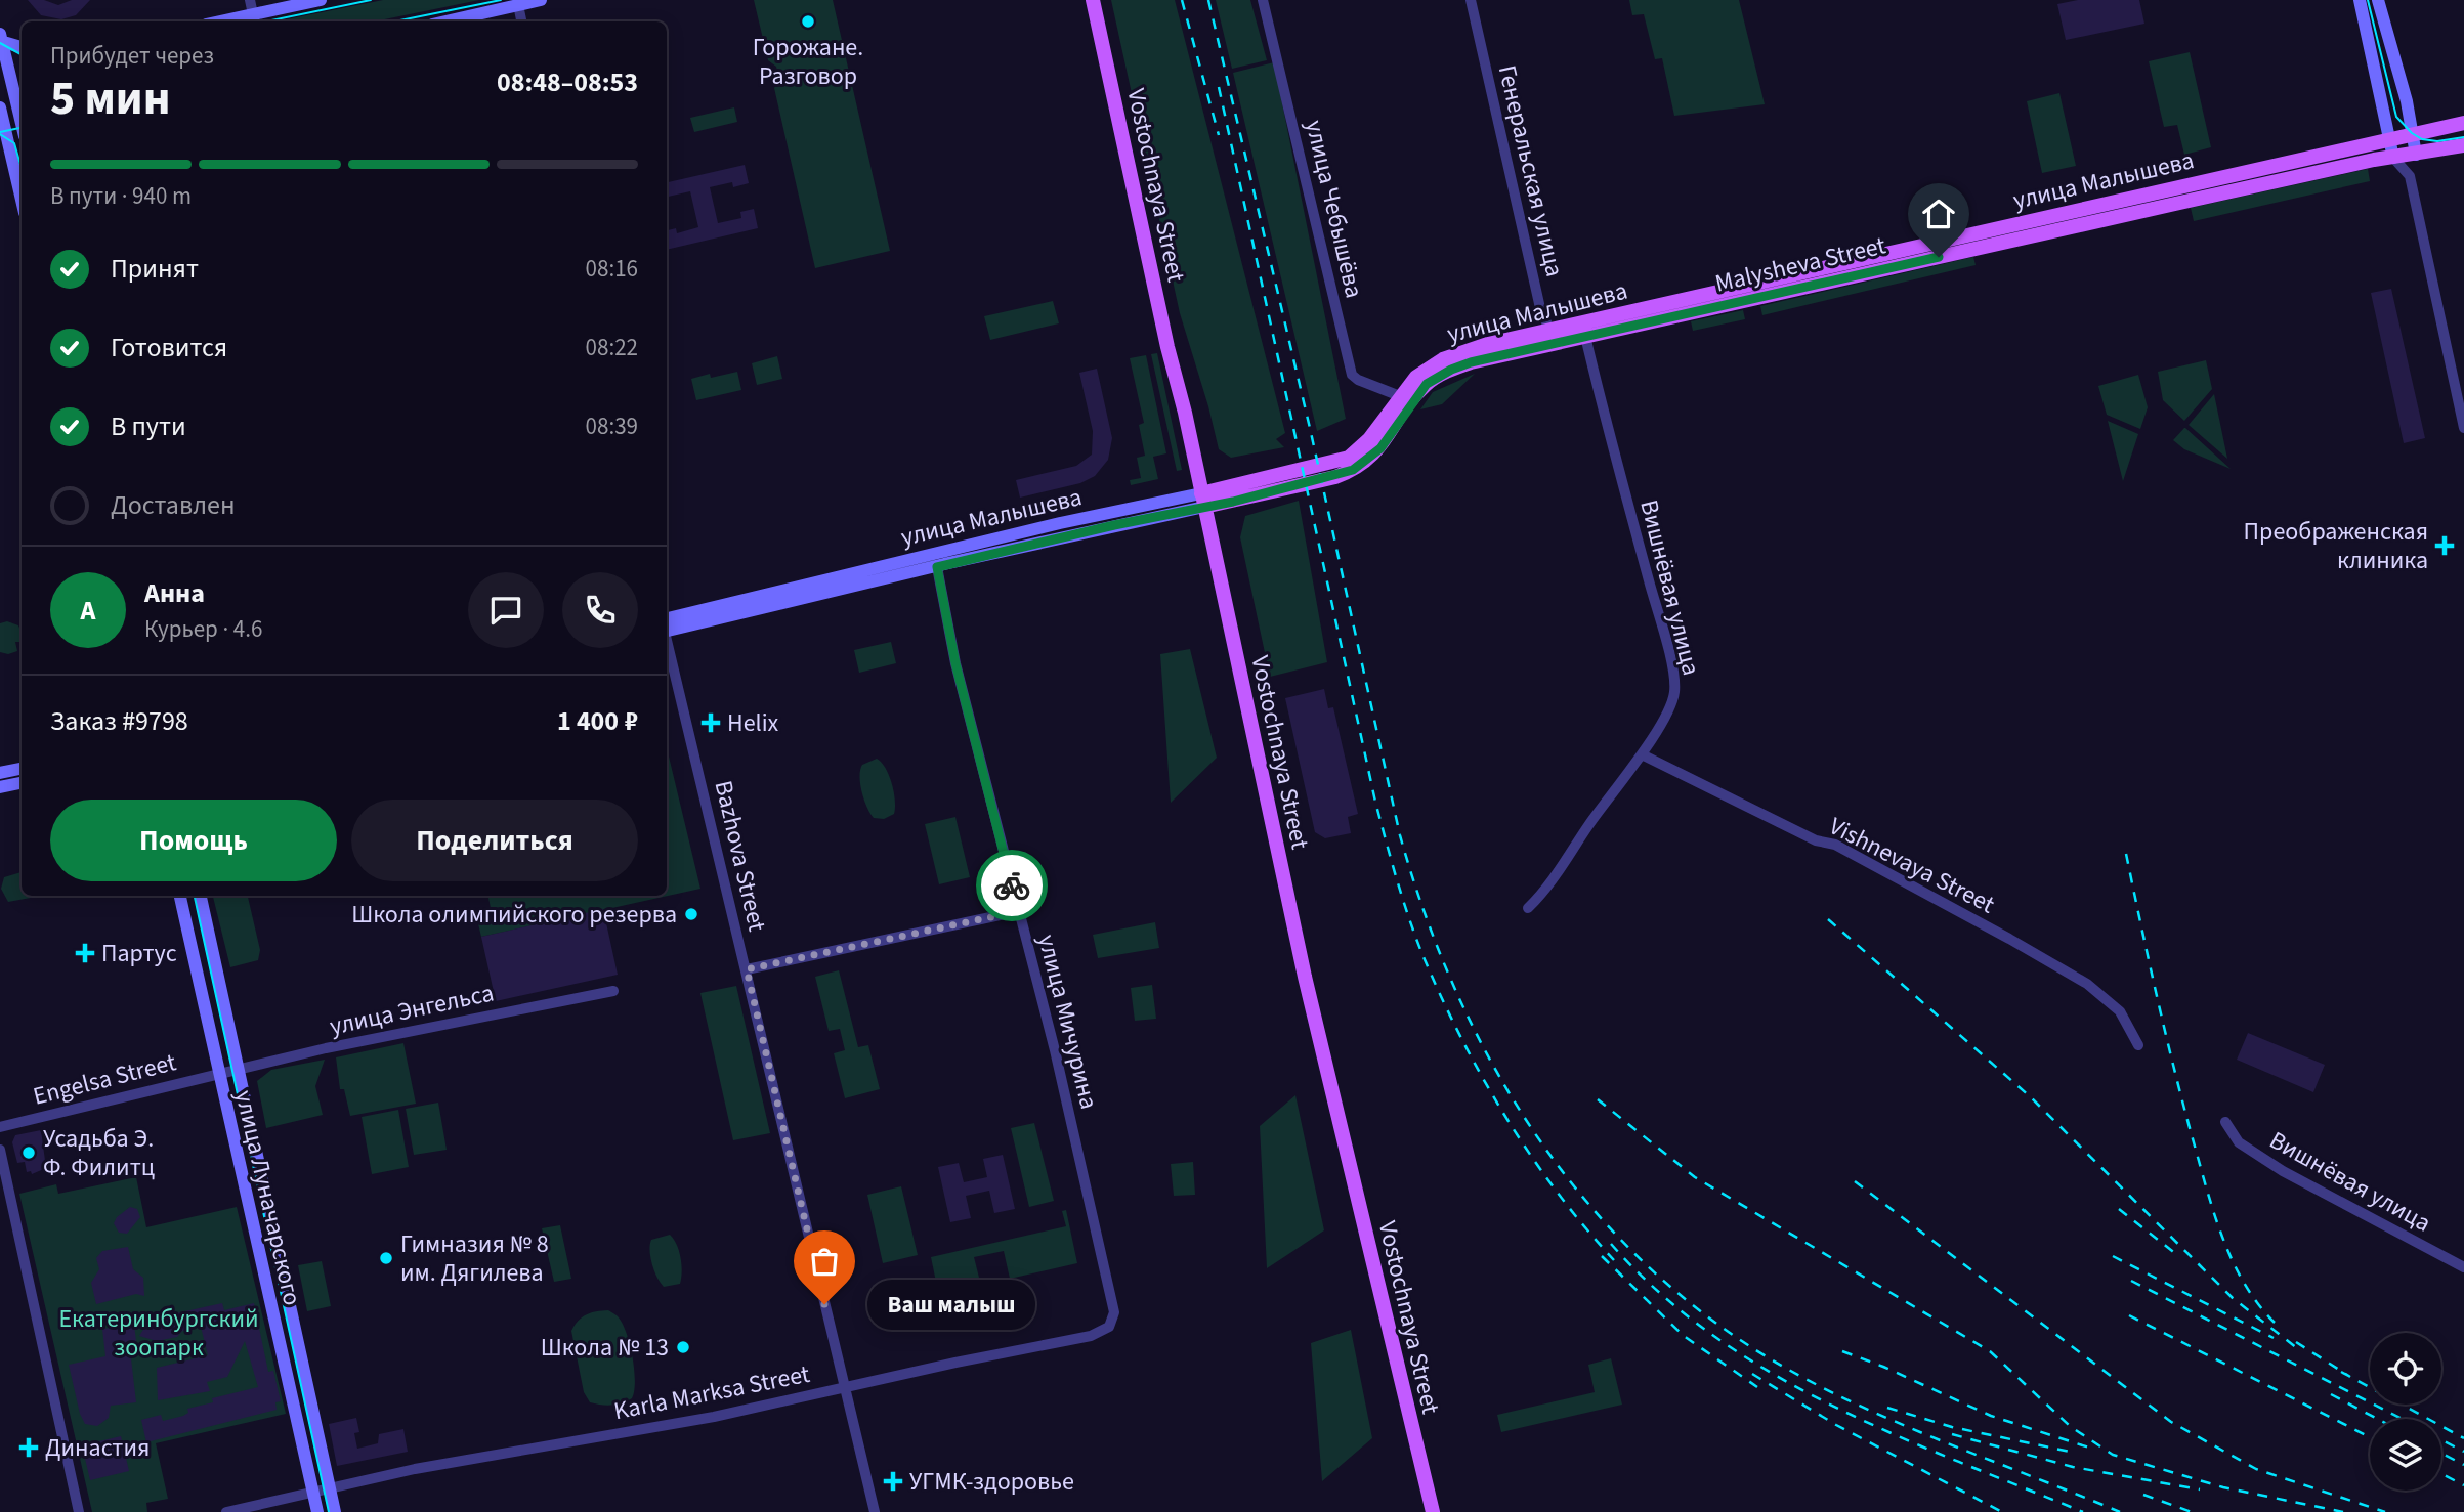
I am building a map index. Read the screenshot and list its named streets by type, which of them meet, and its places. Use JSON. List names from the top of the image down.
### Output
{
  "streets": {
    "main road": ["улица Малышева", "Vostochnaya Street", "улица Луначарского"],
    "street": [
      "Генеральская улица",
      "улица Чебышёва",
      "Вишнёвая улица",
      "Bazhova Street",
      "Vishnevaya Street",
      "улица Энгельса",
      "улица Мичурина",
      "Engelsa Street",
      "Karla Marksa Street"
    ]
  },
  "crossings": [
    ["Генеральская улица", "улица Малышева"],
    ["улица Малышева", "Vostochnaya Street"],
    ["улица Малышева", "улица Чебышёва"],
    ["улица Малышева", "Вишнёвая улица"],
    ["улица Малышева", "улица Мичурина"],
    ["Вишнёвая улица", "Vishnevaya Street"],
    ["Bazhova Street", "Karla Marksa Street"],
    ["улица Энгельса", "Engelsa Street"],
    ["улица Энгельса", "улица Луначарского"],
    ["улица Мичурина", "Karla Marksa Street"],
    ["Engelsa Street", "улица Луначарского"],
    ["улица Луначарского", "Karla Marksa Street"]
  ],
  "parks": ["Екатеринбургский зоопарк"],
  "places": {
    "other": [
      "Горожане. Разговор",
      "Школа олимпийского резерва",
      "Усадьба Э. Ф. Филитц",
      "Гимназия № 8 им. Дягилева",
      "Ваш малыш",
      "Школа № 13"
    ],
    "health": [
      "Преображенская клиника",
      "Helix",
      "Партус",
      "Династия",
      "УГМК-здоровье"
    ]
  },
  "page": {
    "heading": ["5 мин", "Прибудет через", "08:48–08:53"],
    "panel": [
      "Анна",
      "Курьер · 4.6",
      "Заказ #9798",
      "1 400 ₽"
    ],
    "bar": "В пути · 940 m",
    "list": [
      ["Принят", "08:16"],
      ["Готовится", "08:22"],
      ["В пути", "08:39"],
      "Доставлен"
    ],
    "round": "А",
    "buttons": ["Помощь", "Поделиться"],
    "bubble": "Ваш малыш"
  }
}
